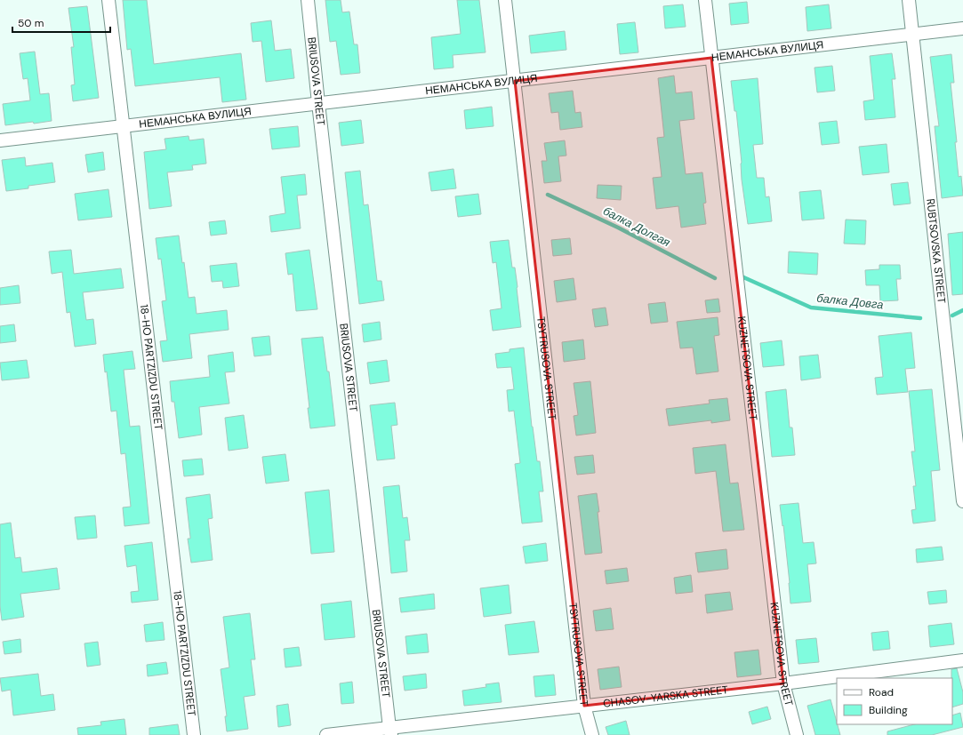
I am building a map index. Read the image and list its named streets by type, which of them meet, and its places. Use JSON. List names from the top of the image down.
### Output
{
  "streets": {
    "street": [
      "НЕМАНСЬКА ВУЛИЦЯ",
      "BRIUSOVA STREET",
      "RUBTSOVSKA STREET",
      "18-HO PARTZIZDU STREET",
      "TSYTRUSOVA STREET",
      "KUZNETSOVA STREET",
      "CHASOV-YARSKA STREET"
    ]
  },
  "crossings": [
    ["НЕМАНСЬКА ВУЛИЦЯ", "BRIUSOVA STREET"],
    ["НЕМАНСЬКА ВУЛИЦЯ", "RUBTSOVSKA STREET"],
    ["НЕМАНСЬКА ВУЛИЦЯ", "18-HO PARTZIZDU STREET"],
    ["НЕМАНСЬКА ВУЛИЦЯ", "TSYTRUSOVA STREET"],
    ["НЕМАНСЬКА ВУЛИЦЯ", "KUZNETSOVA STREET"],
    ["BRIUSOVA STREET", "CHASOV-YARSKA STREET"],
    ["TSYTRUSOVA STREET", "CHASOV-YARSKA STREET"],
    ["KUZNETSOVA STREET", "CHASOV-YARSKA STREET"]
  ],
  "water": ["балка Долгая", "балка Довга"],
  "legend": ["Road", "Building"],
  "scale_bar": "50 m"
}
